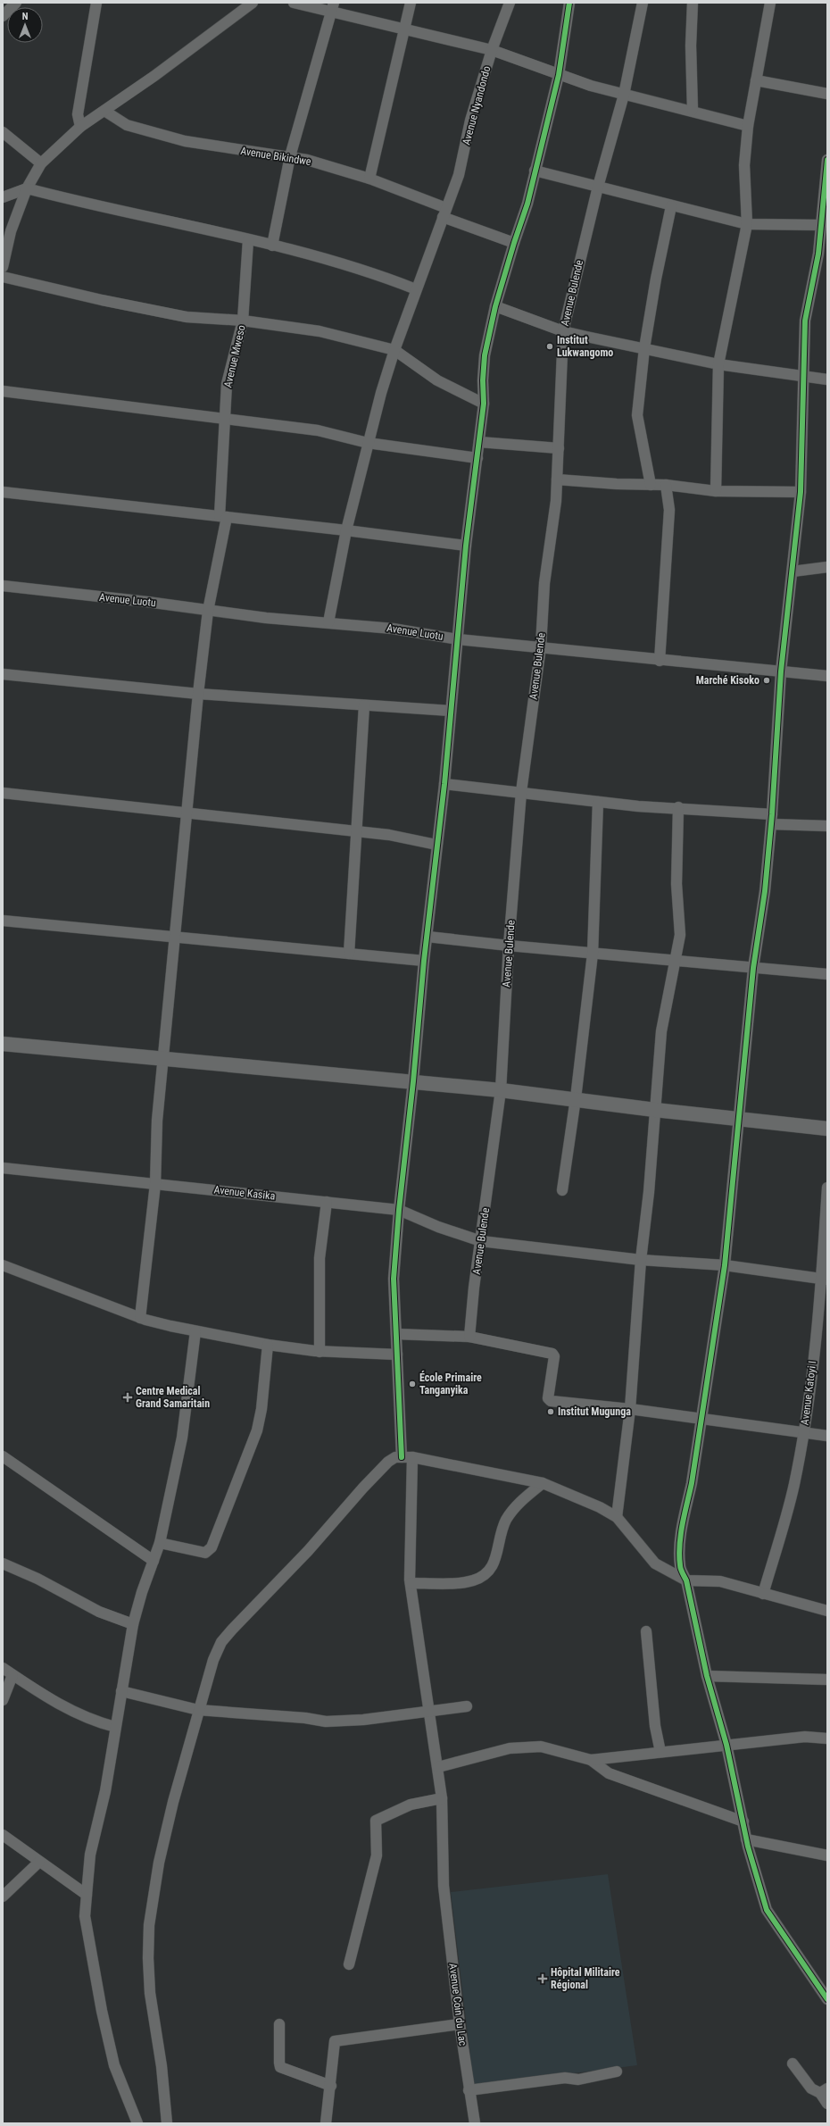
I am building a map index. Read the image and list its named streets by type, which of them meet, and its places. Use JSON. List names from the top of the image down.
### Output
{
  "streets": {
    "street": [
      "Avenue Nyandondo",
      "Avenue Bikindwe",
      "Avenue Bulende",
      "Avenue Mweso",
      "Avenue Luotu",
      "Avenue Kasika",
      "Avenue Katoyi I",
      "Avenue Coin du Lac"
    ]
  },
  "crossings": [
    ["Avenue Nyandondo", "Avenue Bikindwe"],
    ["Avenue Nyandondo", "Avenue Luotu"],
    ["Avenue Bikindwe", "Avenue Coin du Lac"],
    ["Avenue Bulende", "Avenue Luotu"],
    ["Avenue Bulende", "Avenue Kasika"],
    ["Avenue Mweso", "Avenue Luotu"],
    ["Avenue Mweso", "Avenue Kasika"],
    ["Avenue Luotu", "Avenue Coin du Lac"],
    ["Avenue Kasika", "Avenue Katoyi I"],
    ["Avenue Kasika", "Avenue Coin du Lac"]
  ],
  "places": {
    "other": [
      "Institut Lukwangomo",
      "Marché Kisoko",
      "École Primaire Tanganyika",
      "Institut Mugunga"
    ],
    "health": ["Centre Medical Grand Samaritain", "Hôpital Militaire Régional"]
  },
  "north": "top"
}
